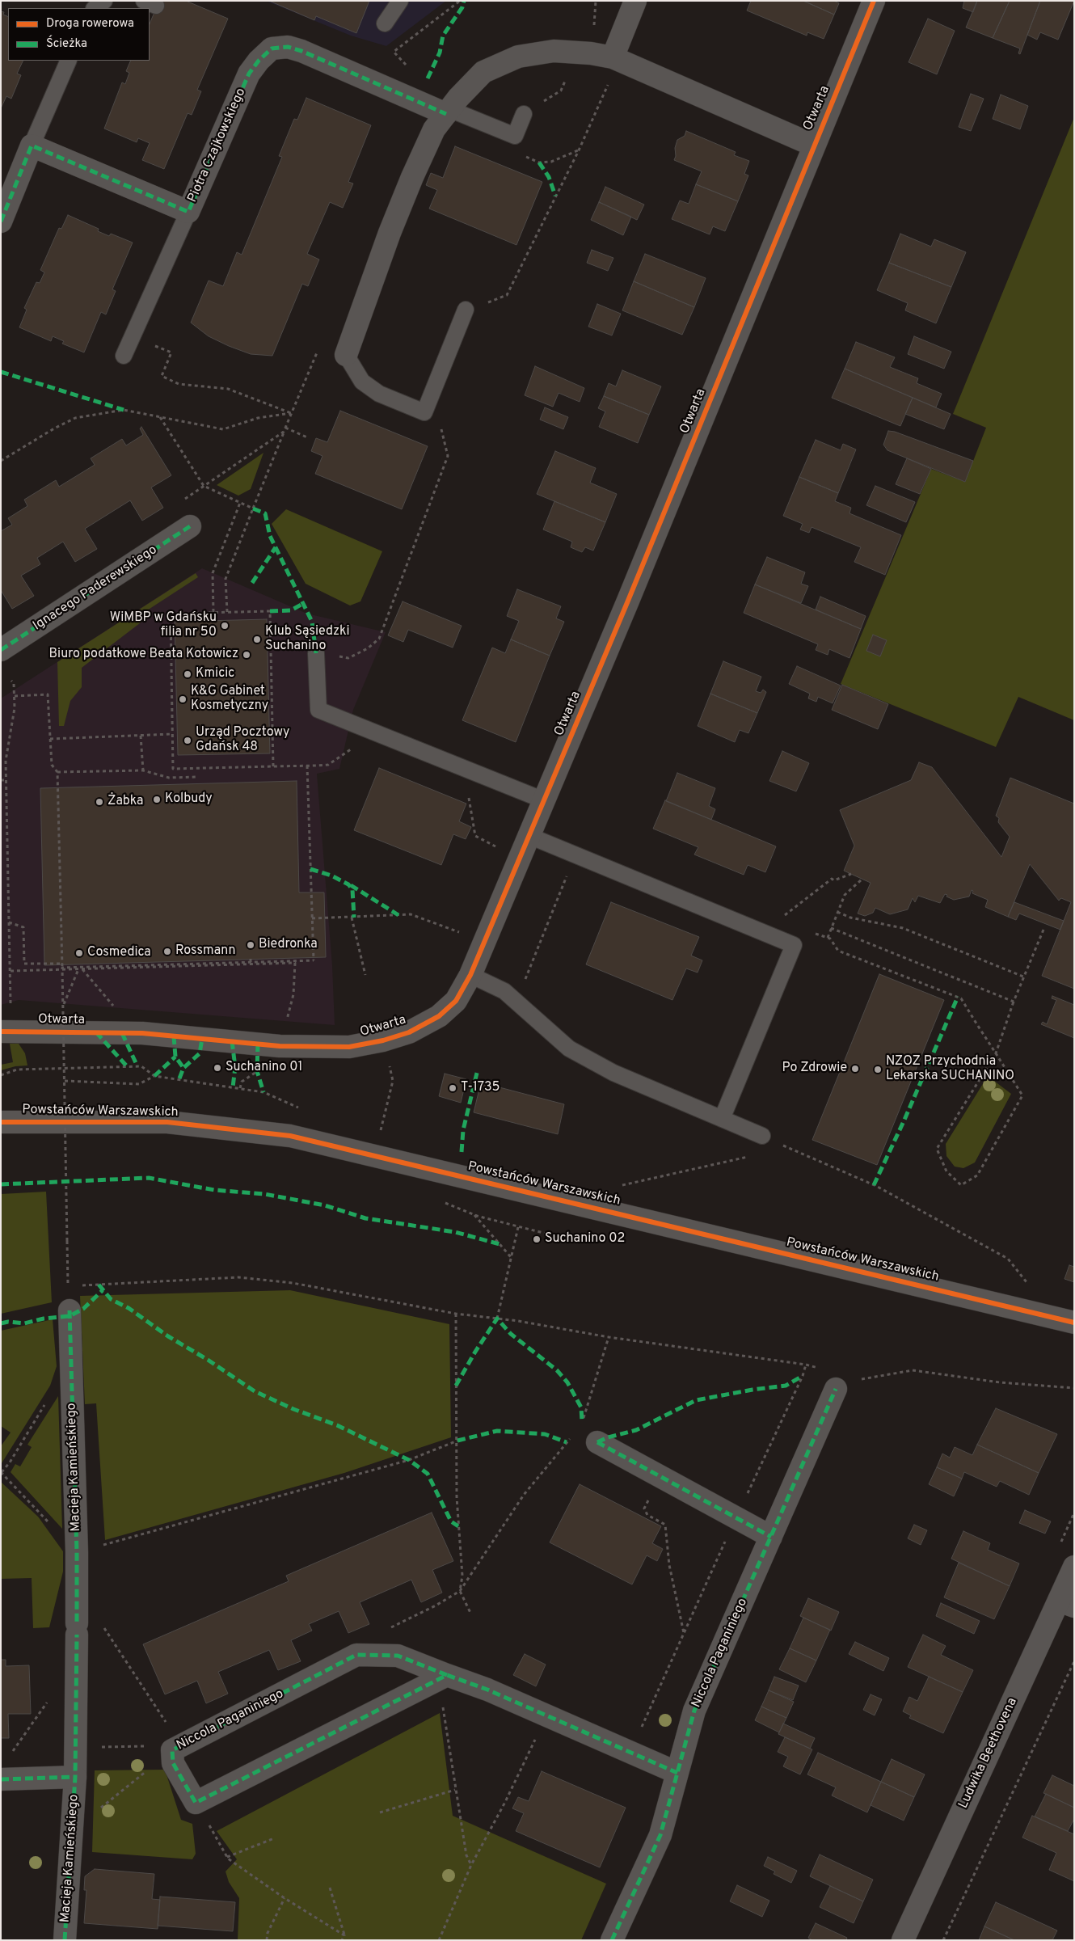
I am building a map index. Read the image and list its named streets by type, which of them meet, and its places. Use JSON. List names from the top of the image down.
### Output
{
  "streets": {
    "street": [
      "Otwarta",
      "Piotra Czajkowskiego",
      "Ignacego Paderewskiego",
      "Powstańców Warszawskich",
      "Macieja Kamieńskiego",
      "Niccola Paganiniego",
      "Ludwika Beethovena"
    ]
  },
  "places": [
    "WiMBP w Gdańsku filia nr 50",
    "Klub Sąsiedzki Suchanino",
    "Biuro podatkowe Beata Kotowicz",
    "Kmicic",
    "K&G Gabinet Kosmetyczny",
    "Urząd Pocztowy Gdańsk 48",
    "Kolbudy",
    "Żabka",
    "Biedronka",
    "Rossmann",
    "Cosmedica",
    "Suchanino 01",
    "Po Zdrowie",
    "NZOZ Przychodnia Lekarska SUCHANINO",
    "T-1735",
    "Suchanino 02"
  ],
  "legend": ["Droga rowerowa", "Ścieżka"]
}
